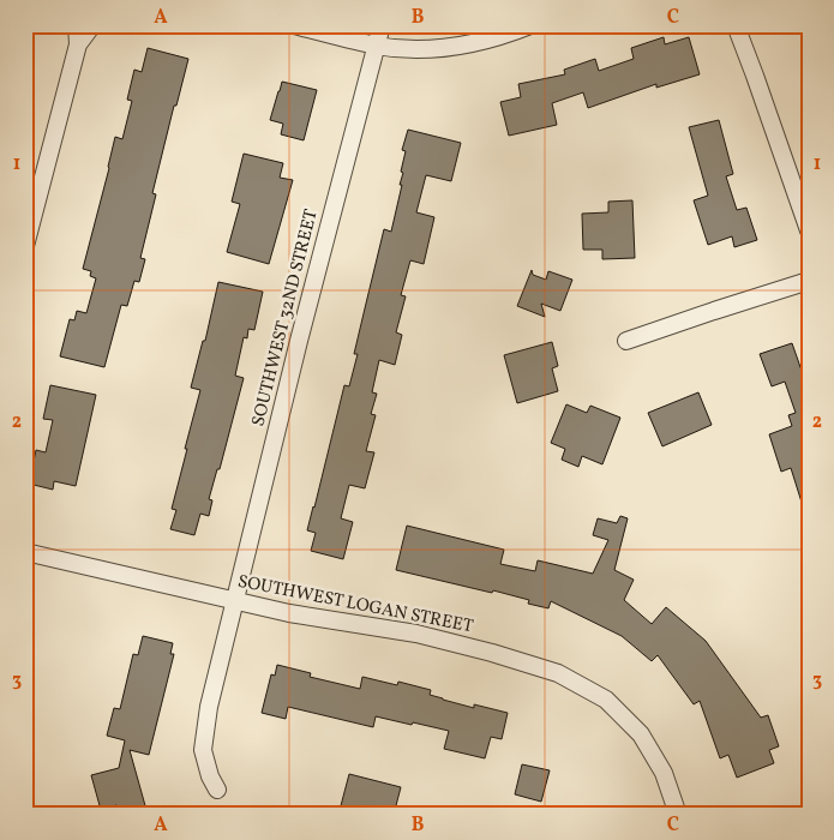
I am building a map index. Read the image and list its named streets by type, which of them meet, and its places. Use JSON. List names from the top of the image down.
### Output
{
  "streets": {
    "street": ["SOUTHWEST 32ND STREET", "SOUTHWEST LOGAN STREET"]
  },
  "crossings": [
    ["SOUTHWEST 32ND STREET", "SOUTHWEST LOGAN STREET"]
  ],
  "grid": {
    "columns": ["A", "B", "C"],
    "rows": ["1", "2", "3"]
  }
}
